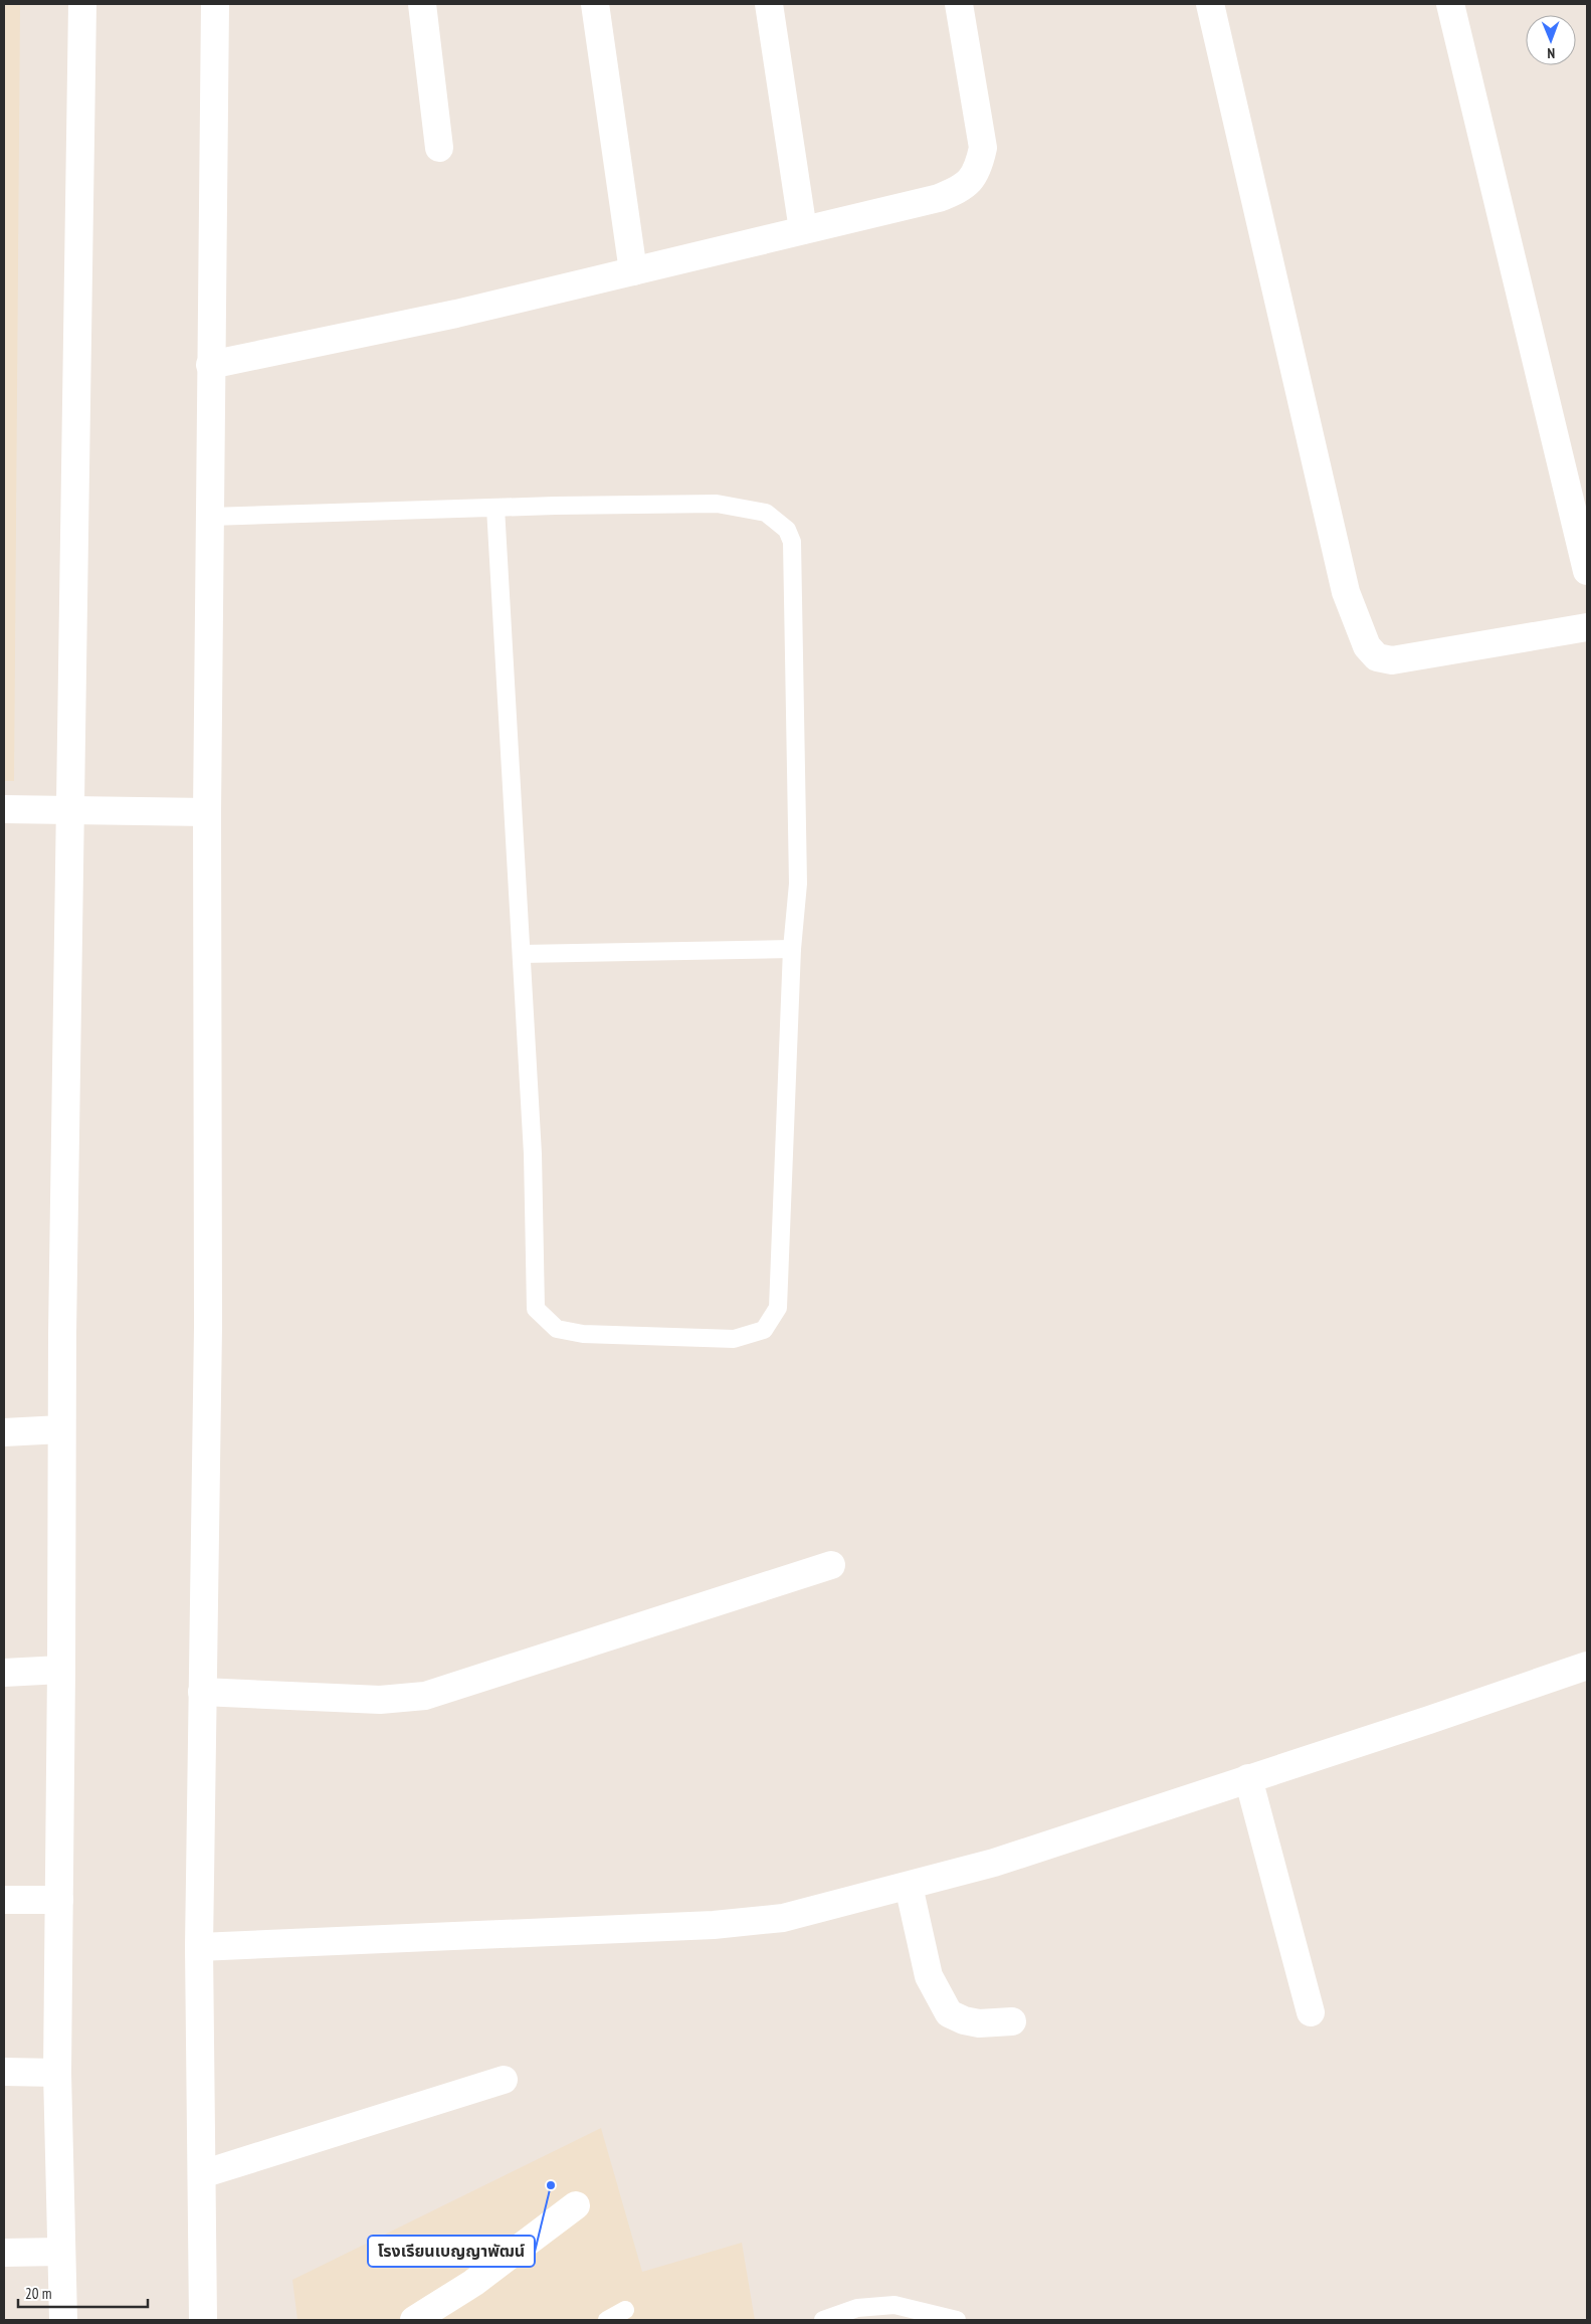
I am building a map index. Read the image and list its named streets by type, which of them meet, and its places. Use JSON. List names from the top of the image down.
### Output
{
  "places": ["โรงเรียนเบญญาพัฒน์"],
  "scale_bar": "20 m",
  "north": "bottom"
}
